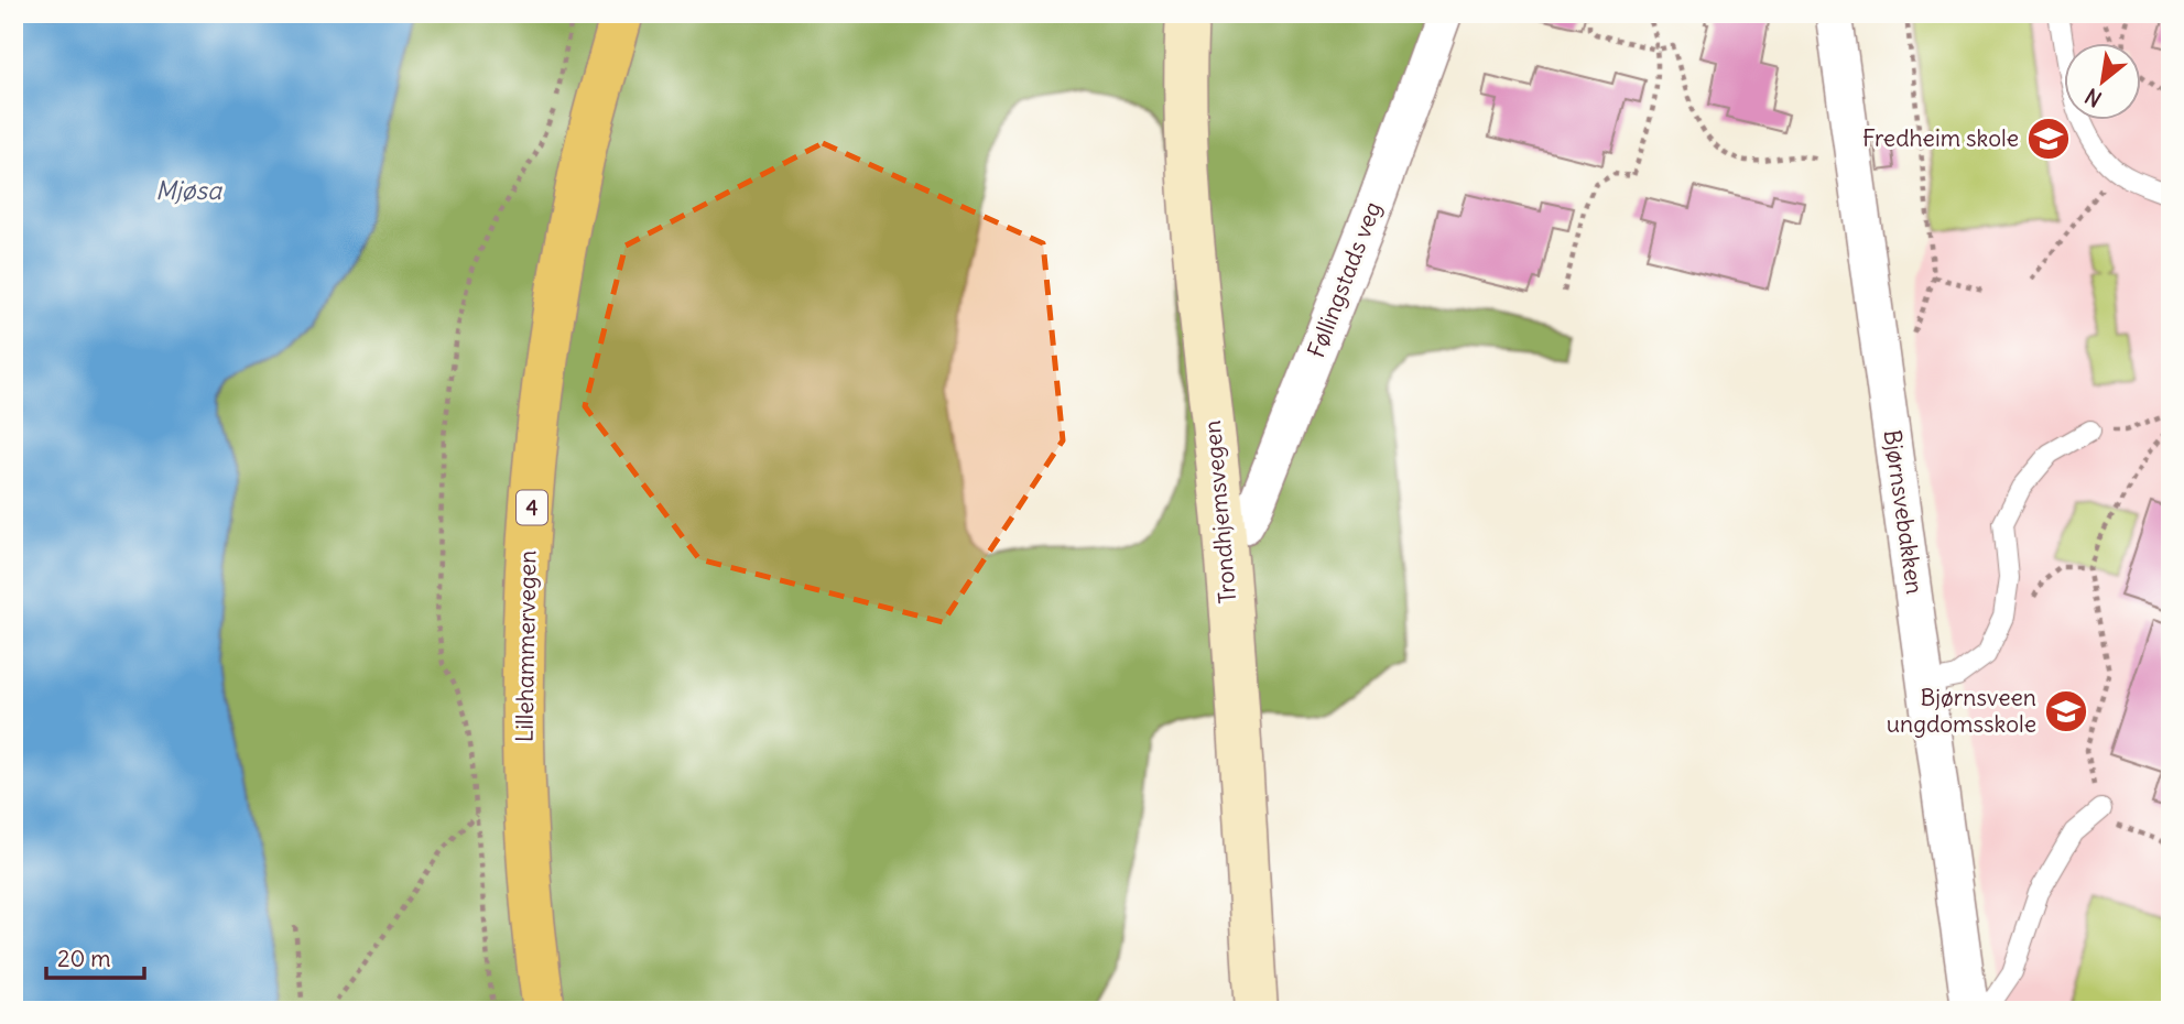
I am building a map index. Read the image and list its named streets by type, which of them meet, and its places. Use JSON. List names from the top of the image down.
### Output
{
  "streets": {
    "highway": ["4", "Lillehammervegen"],
    "main road": ["Trondhjemsvegen"],
    "street": ["Føllingstads veg", "Bjørnsvebakken"]
  },
  "crossings": [
    ["Føllingstads veg", "Trondhjemsvegen"]
  ],
  "water": ["Mjøsa"],
  "places": {
    "school or university": ["Fredheim skole", "Bjørnsveen ungdomsskole"]
  },
  "scale_bar": "20 m",
  "north": "bottom left"
}
